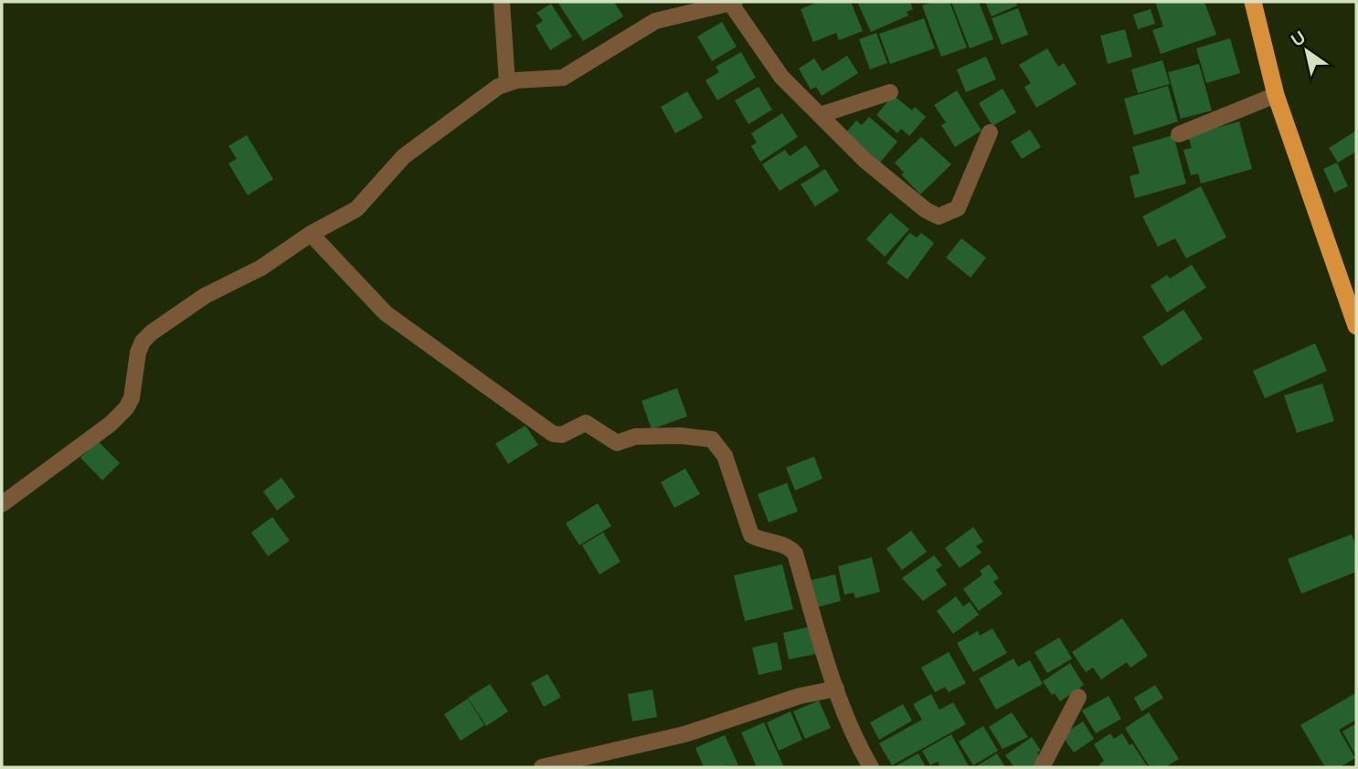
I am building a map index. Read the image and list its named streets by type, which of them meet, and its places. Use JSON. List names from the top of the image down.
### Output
{
  "north": "top left"
}
